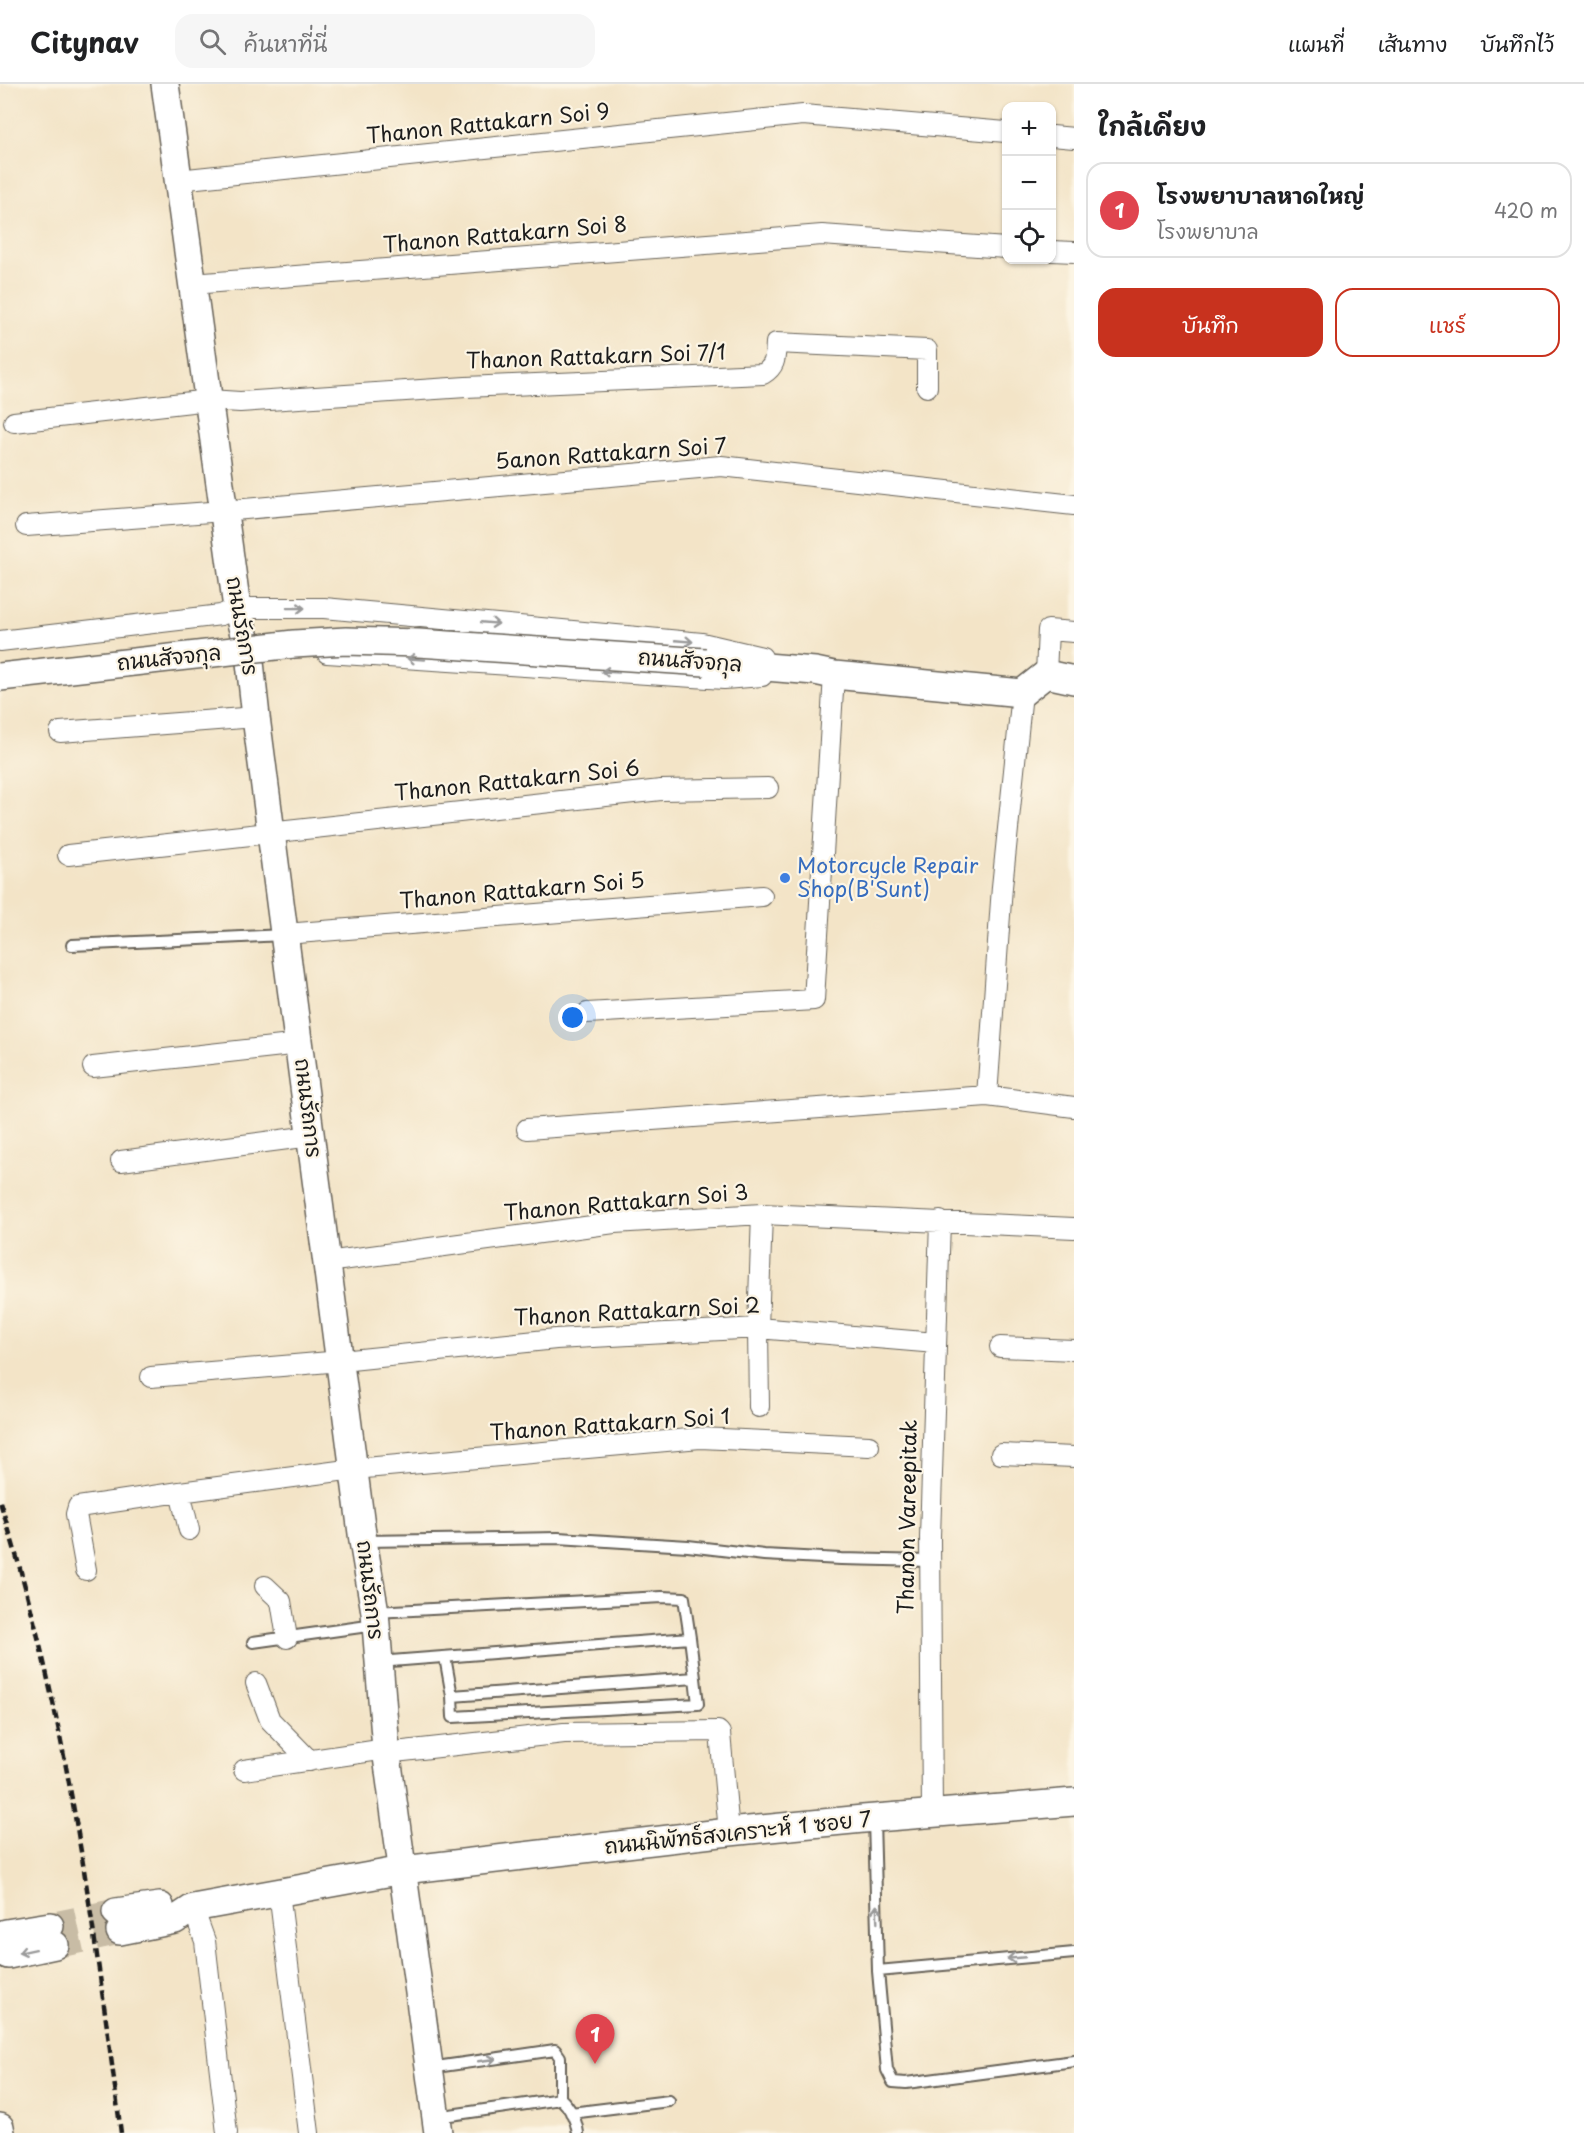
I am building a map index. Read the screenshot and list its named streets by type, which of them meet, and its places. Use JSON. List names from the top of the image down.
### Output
{
  "streets": {
    "street": [
      "Thanon Rattakarn Soi 9",
      "Thanon Rattakarn Soi 8",
      "Thanon Rattakarn Soi 7/1",
      "5anon Rattakarn Soi 7",
      "ถนนรัถการ",
      "ถนนสัจจกุล",
      "Thanon Rattakarn Soi 6",
      "Thanon Rattakarn Soi 5",
      "Thanon Rattakarn Soi 3",
      "Thanon Rattakarn Soi 2",
      "Thanon Rattakarn Soi 1",
      "Thanon Vareepitak",
      "ถนนนิพัทธ์สงเคราะห์ 1 ซอย 7"
    ]
  },
  "crossings": [
    ["Thanon Rattakarn Soi 9", "ถนนรัถการ"],
    ["Thanon Rattakarn Soi 8", "ถนนรัถการ"],
    ["Thanon Rattakarn Soi 7/1", "ถนนรัถการ"],
    ["5anon Rattakarn Soi 7", "ถนนรัถการ"],
    ["ถนนรัถการ", "ถนนสัจจกุล"],
    ["ถนนรัถการ", "Thanon Rattakarn Soi 6"],
    ["ถนนรัถการ", "Thanon Rattakarn Soi 5"],
    ["ถนนรัถการ", "Thanon Rattakarn Soi 3"],
    ["ถนนรัถการ", "Thanon Rattakarn Soi 2"],
    ["ถนนรัถการ", "Thanon Rattakarn Soi 1"],
    ["ถนนรัถการ", "ถนนนิพัทธ์สงเคราะห์ 1 ซอย 7"],
    ["Thanon Rattakarn Soi 3", "Thanon Vareepitak"],
    ["Thanon Rattakarn Soi 2", "Thanon Vareepitak"],
    ["Thanon Vareepitak", "ถนนนิพัทธ์สงเคราะห์ 1 ซอย 7"]
  ],
  "places": ["Motorcycle Repair Shop(B'Sunt)"],
  "page": {
    "header": "Citynav",
    "search": "ค้นหาที่นี่",
    "nav": ["แผนที่", "เส้นทาง", "บันทึกไว้"],
    "heading": "ใกล้เคียง",
    "map_buttons": ["+", "−"],
    "list": [
      {
        "mark": "1",
        "name": "โรงพยาบาลหาดใหญ่",
        "note": "โรงพยาบาล",
        "value": "420 m"
      }
    ],
    "buttons": ["บันทึก", "แชร์"],
    "pins": "1"
  }
}
